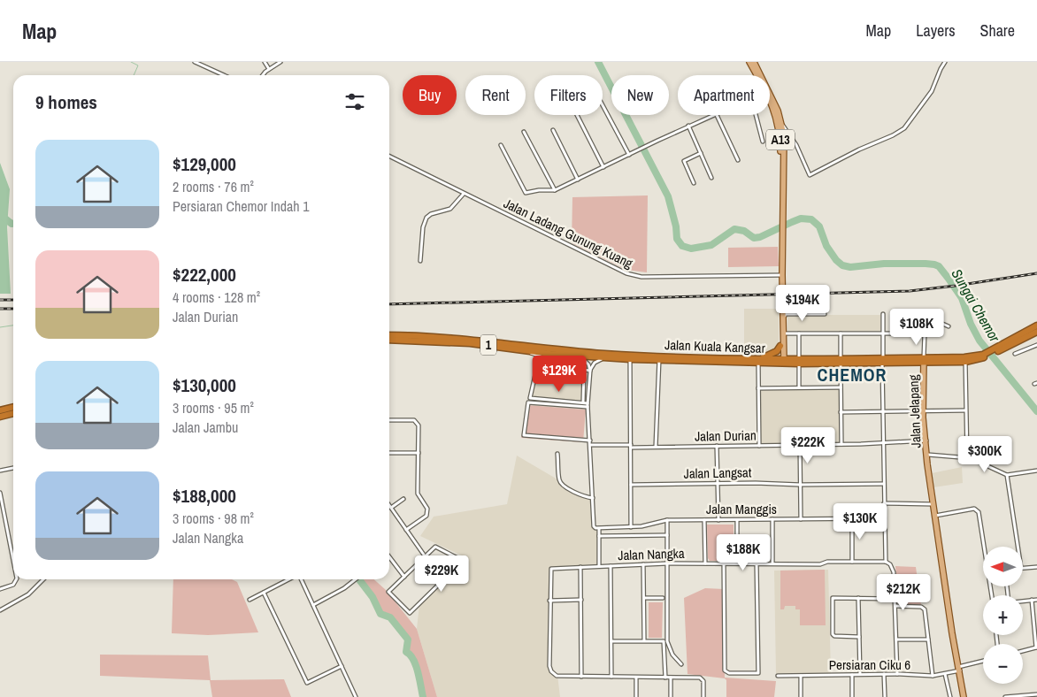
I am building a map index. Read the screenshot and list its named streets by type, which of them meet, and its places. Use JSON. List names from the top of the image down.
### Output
{
  "streets": {
    "highway": ["1", "Jalan Kuala Kangsar"],
    "main road": ["A13", "Jalan Jelapang"],
    "street": [
      "Jalan Ladang Gunung Kuang",
      "Jalan Durian",
      "Jalan Langsat",
      "Jalan Manggis",
      "Jalan Nangka",
      "Persiaran Ciku 6"
    ]
  },
  "crossings": [
    ["A13", "Jalan Ladang Gunung Kuang"],
    ["Jalan Kuala Kangsar", "Jalan Jelapang"],
    ["Jalan Jelapang", "Jalan Durian"],
    ["Jalan Jelapang", "Persiaran Ciku 6"]
  ],
  "districts": ["CHEMOR"],
  "water": ["Sungai Chemor"],
  "north": "left",
  "page": {
    "header": "Map",
    "nav": ["Map", "Layers", "Share"],
    "chip": [
      "Buy",
      "Rent",
      "Filters",
      "New",
      "Apartment"
    ],
    "heading": "9 homes",
    "list": [
      {
        "name": "$129,000",
        "note": "2 rooms · 76 m² · Persiaran Chemor Indah 1"
      },
      {
        "name": "$222,000",
        "note": "4 rooms · 128 m² · Jalan Durian"
      },
      {
        "name": "$130,000",
        "note": "3 rooms · 95 m² · Jalan Jambu"
      },
      {
        "name": "$188,000",
        "note": "3 rooms · 98 m² · Jalan Nangka"
      }
    ],
    "price": [
      "$194K",
      "$108K",
      "$129K",
      "$222K",
      "$300K",
      "$130K",
      "$188K",
      "$229K",
      "$212K"
    ],
    "map_buttons": ["+", "−"]
  }
}
